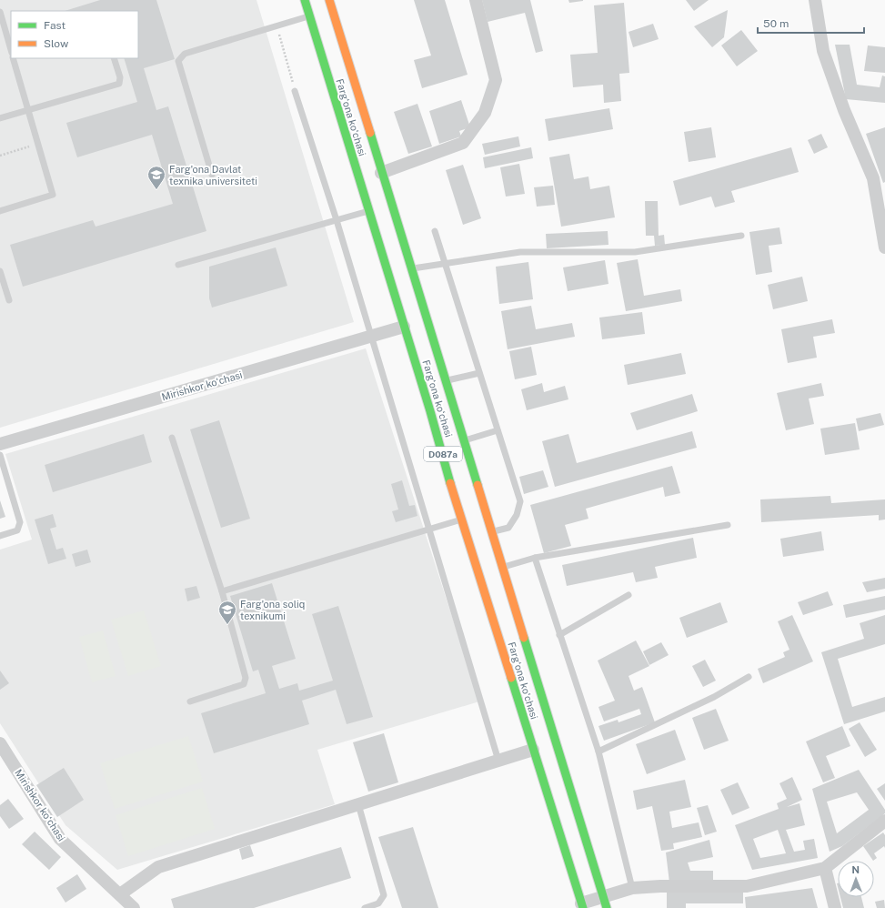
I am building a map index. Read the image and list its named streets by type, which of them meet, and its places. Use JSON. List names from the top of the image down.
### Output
{
  "streets": {
    "main road": ["Fargʻona koʻchasi", "D087a"],
    "street": ["Mirishkor koʻchasi"]
  },
  "crossings": [
    ["Fargʻona koʻchasi", "Mirishkor koʻchasi"]
  ],
  "places": {
    "school or university": ["Farg'ona Davlat texnika universiteti", "Farg'ona soliq texnikumi"]
  },
  "legend": ["Fast", "Slow"],
  "scale_bar": "50 m",
  "north": "top"
}
